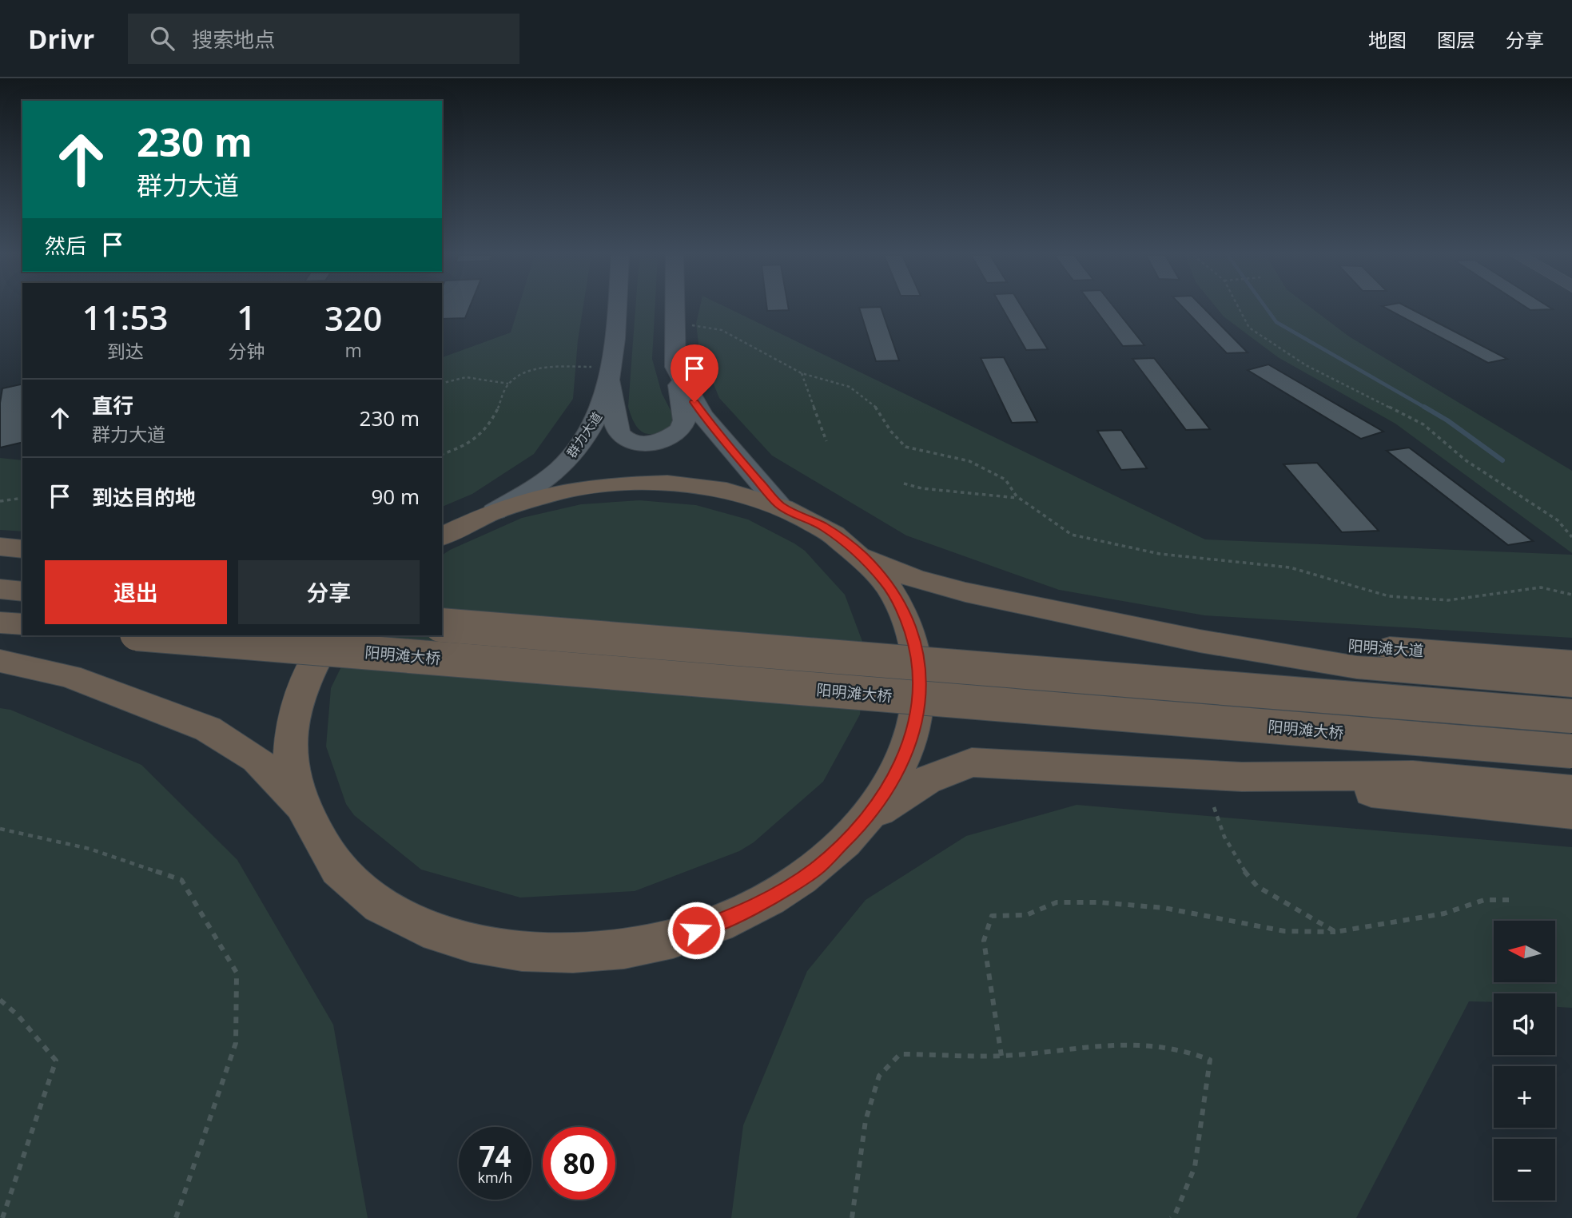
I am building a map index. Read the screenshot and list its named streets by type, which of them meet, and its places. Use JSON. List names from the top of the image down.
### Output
{
  "streets": {
    "highway": ["阳明滩大道", "阳明滩大桥"],
    "main road": ["群力大道"]
  },
  "north": "left",
  "page": {
    "header": "Drivr",
    "search": "搜索地点",
    "nav": ["地图", "图层", "分享"],
    "turn": ["230 m", "群力大道"],
    "then": "然后",
    "eta": [
      "11:53",
      "到达",
      "1",
      "分钟",
      "320",
      "m"
    ],
    "list": [
      {
        "name": "直行",
        "note": "群力大道",
        "value": "230 m"
      },
      {
        "name": "到达目的地",
        "value": "90 m"
      }
    ],
    "buttons": ["退出", "分享"],
    "map_buttons": ["+", "−"],
    "speed": "74 km/h",
    "limit": "80"
  }
}
